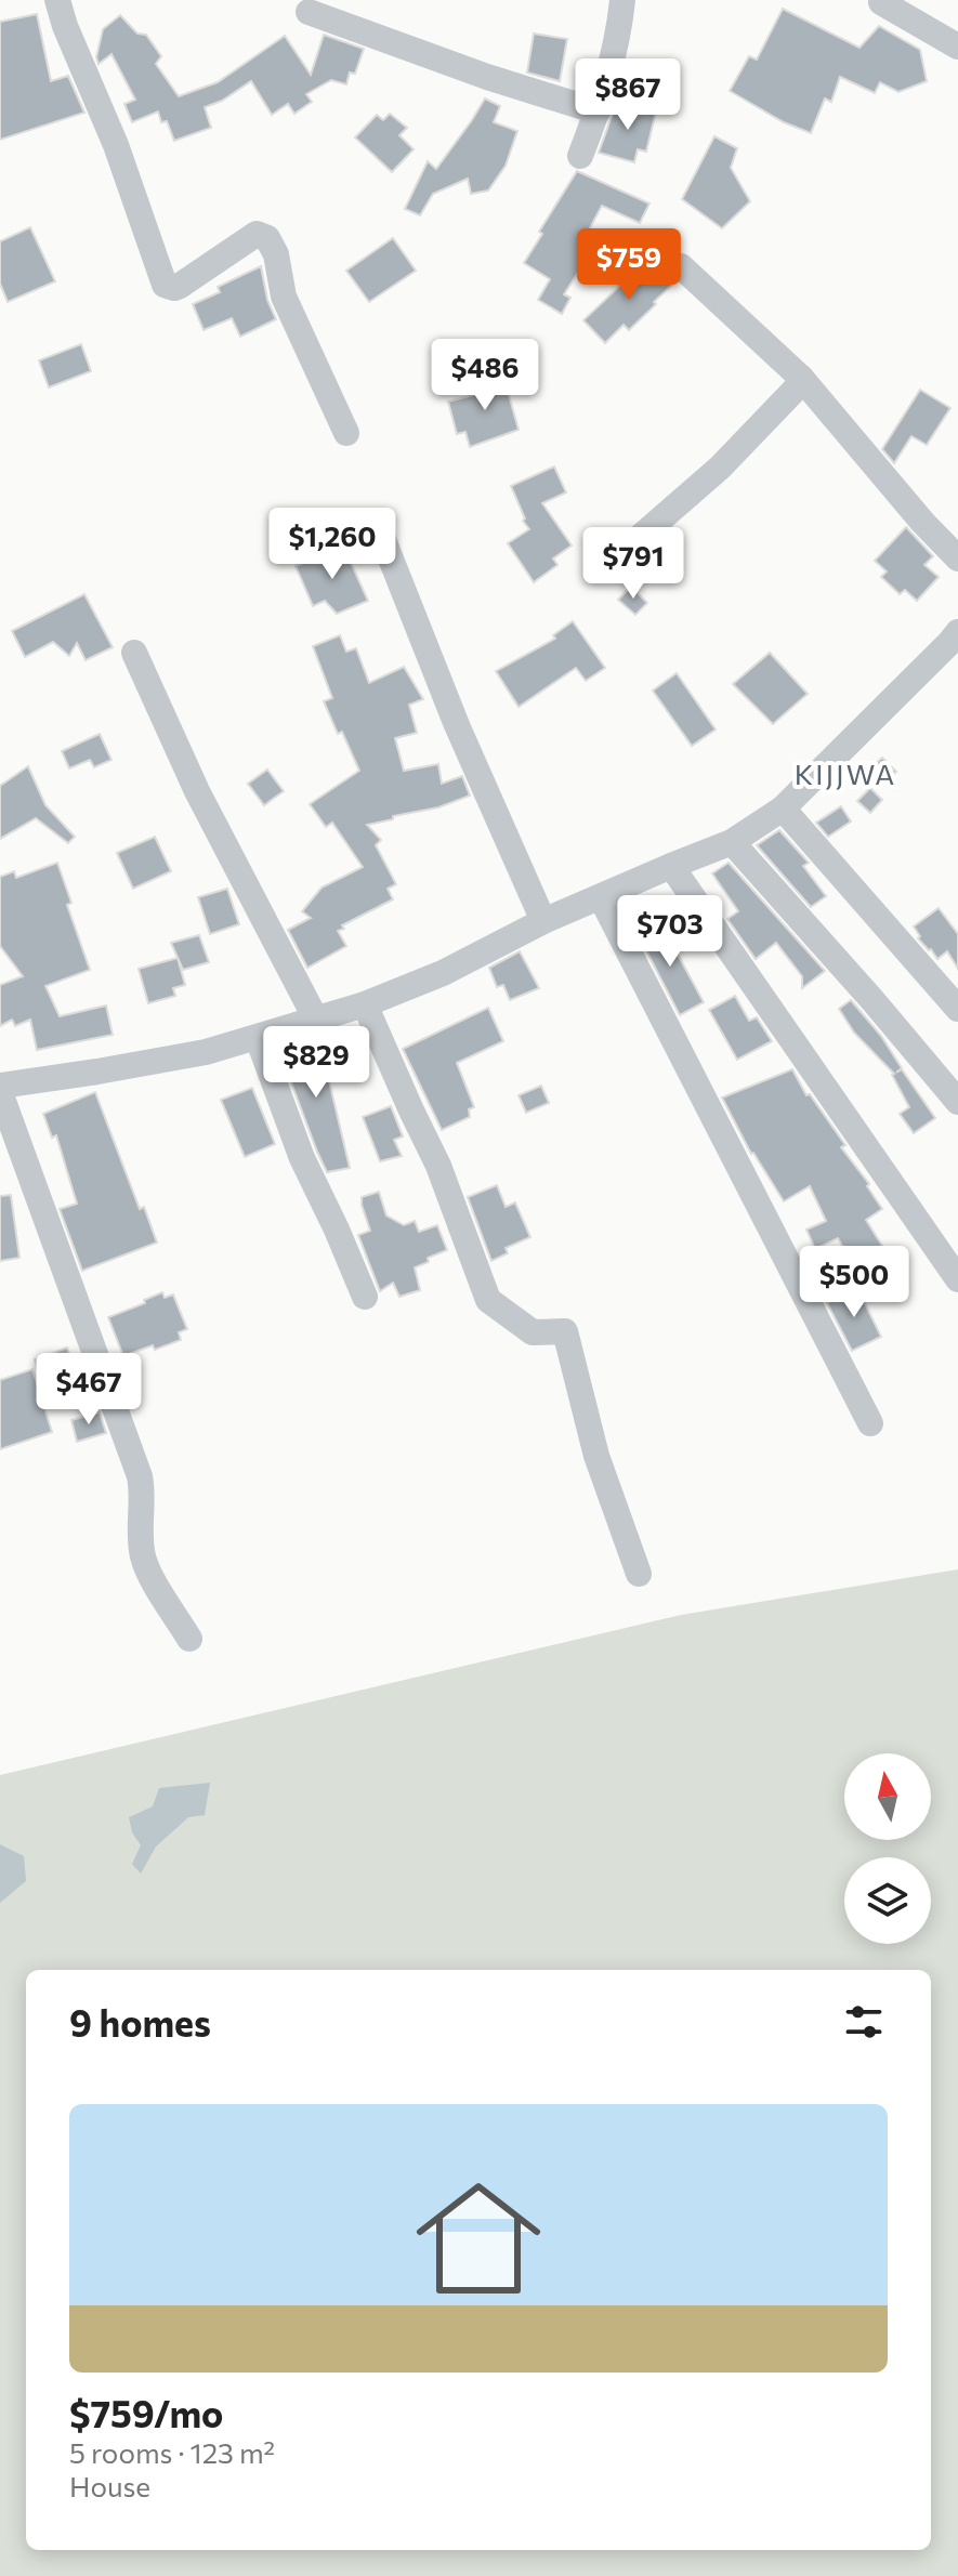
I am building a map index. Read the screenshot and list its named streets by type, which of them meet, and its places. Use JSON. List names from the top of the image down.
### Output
{
  "districts": ["KIJJWA"],
  "north": "top",
  "page": {
    "price": [
      "$867",
      "$759",
      "$486",
      "$1,260",
      "$791",
      "$703",
      "$829",
      "$500",
      "$467"
    ],
    "heading": "9 homes",
    "list": [
      {
        "name": "$759/mo",
        "note": "5 rooms · 123 m² · House"
      }
    ]
  }
}
